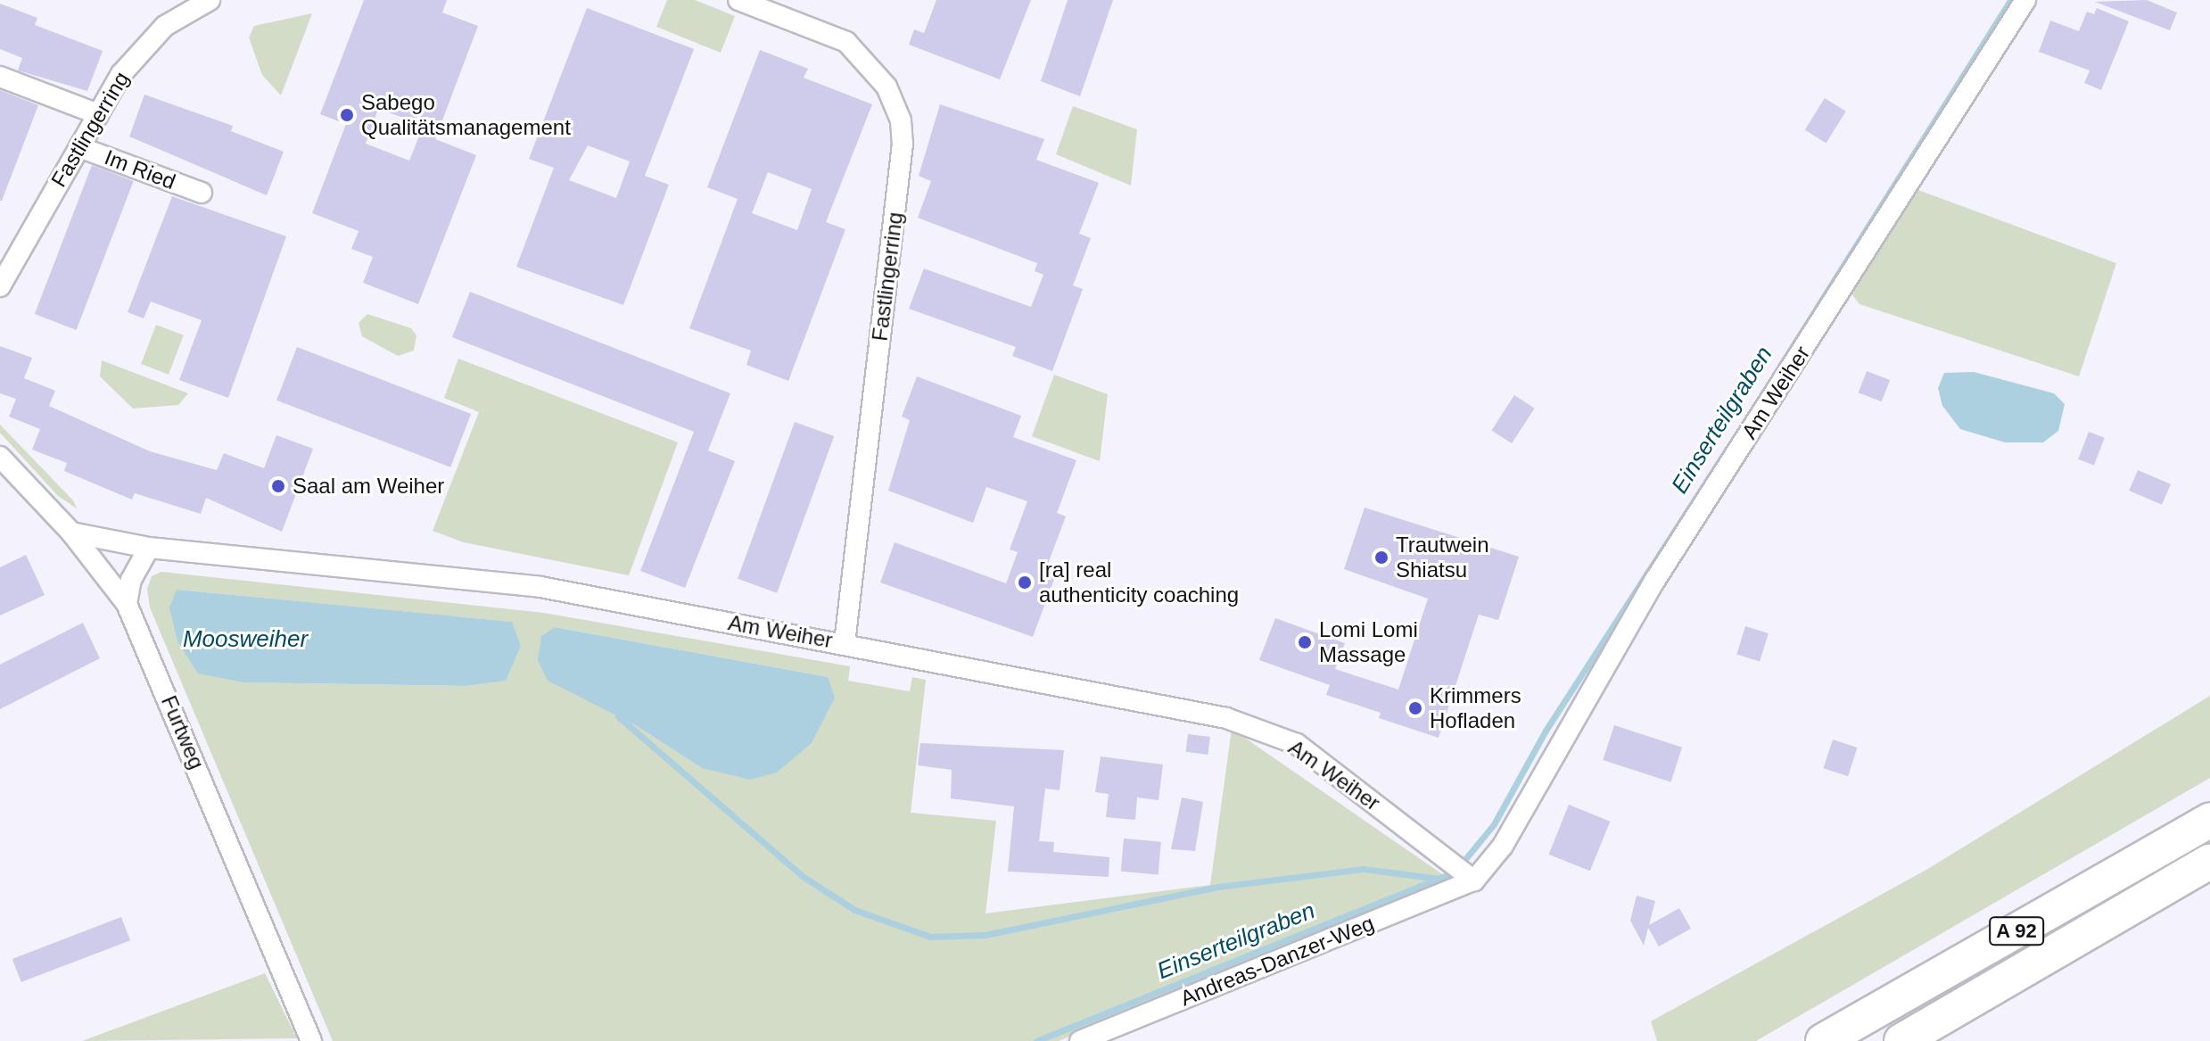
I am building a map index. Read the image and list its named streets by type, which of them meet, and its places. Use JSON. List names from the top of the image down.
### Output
{
  "streets": {
    "highway": ["A 92"],
    "street": [
      "Fastlingerring",
      "Im Ried",
      "Am Weiher",
      "Furtweg",
      "Andreas-Danzer-Weg"
    ]
  },
  "crossings": [
    ["Fastlingerring", "Im Ried"],
    ["Fastlingerring", "Am Weiher"],
    ["Am Weiher", "Furtweg"],
    ["Am Weiher", "Andreas-Danzer-Weg"]
  ],
  "water": ["Einserteilgraben", "Moosweiher"],
  "places": [
    "Sabego Qualitätsmanagement",
    "Saal am Weiher",
    "Trautwein Shiatsu",
    "[ra] real authenticity coaching",
    "Lomi Lomi Massage",
    "Krimmers Hofladen"
  ]
}
